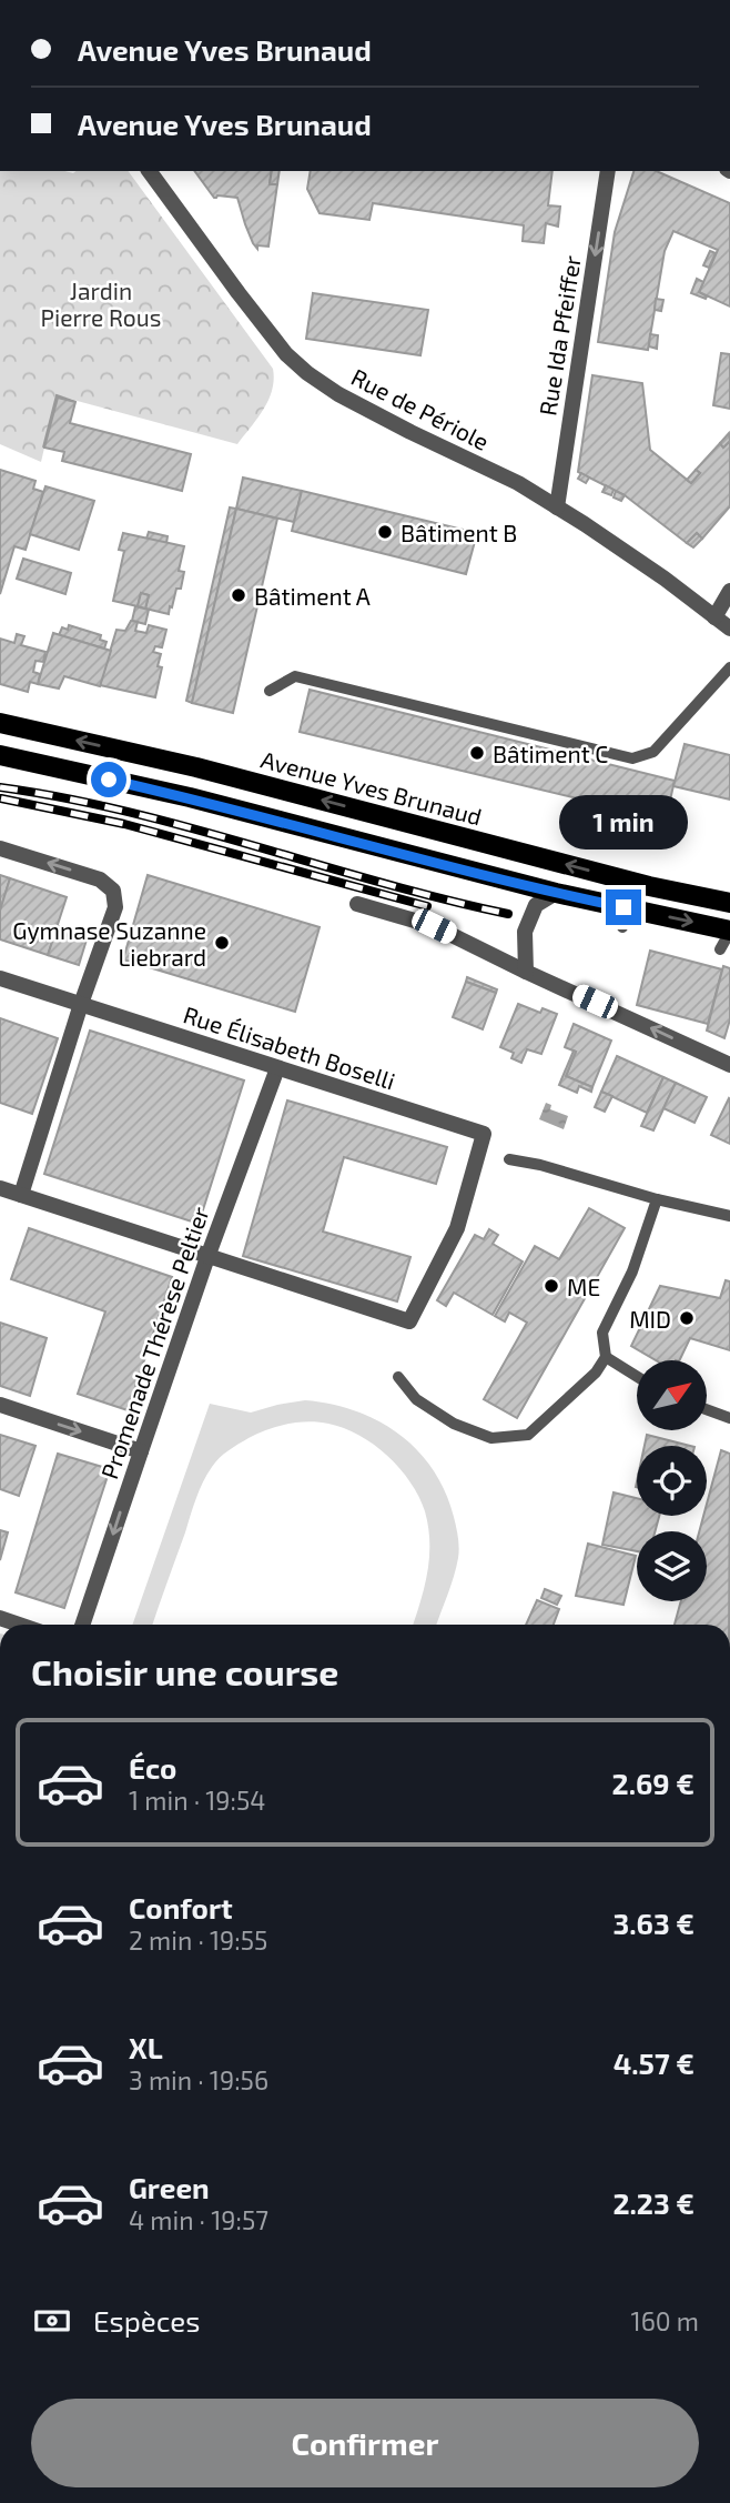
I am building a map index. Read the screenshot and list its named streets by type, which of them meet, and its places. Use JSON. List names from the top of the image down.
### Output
{
  "streets": {
    "main road": ["Avenue Yves Brunaud"],
    "street": [
      "Rue Ida Pfeiffer",
      "Rue de Périole",
      "Rue Élisabeth Boselli",
      "Promenade Thérèse Peltier"
    ]
  },
  "crossings": [
    ["Rue Ida Pfeiffer", "Rue de Périole"],
    ["Rue Élisabeth Boselli", "Promenade Thérèse Peltier"]
  ],
  "one_way": ["Rue Ida Pfeiffer"],
  "parks": ["Jardin Pierre Rous"],
  "places": [
    "Bâtiment B",
    "Bâtiment A",
    "Bâtiment C",
    "Gymnase Suzanne Liebrard",
    "ME",
    "MID"
  ],
  "north": "top right",
  "page": {
    "banner": ["Avenue Yves Brunaud", "Avenue Yves Brunaud"],
    "bubble": "1 min",
    "heading": "Choisir une course",
    "list": [
      {
        "name": "Éco",
        "note": "1 min · 19:54",
        "value": "2.69 €"
      },
      {
        "name": "Confort",
        "note": "2 min · 19:55",
        "value": "3.63 €"
      },
      {
        "name": "XL",
        "note": "3 min · 19:56",
        "value": "4.57 €"
      },
      {
        "name": "Green",
        "note": "4 min · 19:57",
        "value": "2.23 €"
      }
    ],
    "pay": ["Espèces", "160 m"],
    "buttons": "Confirmer"
  }
}
